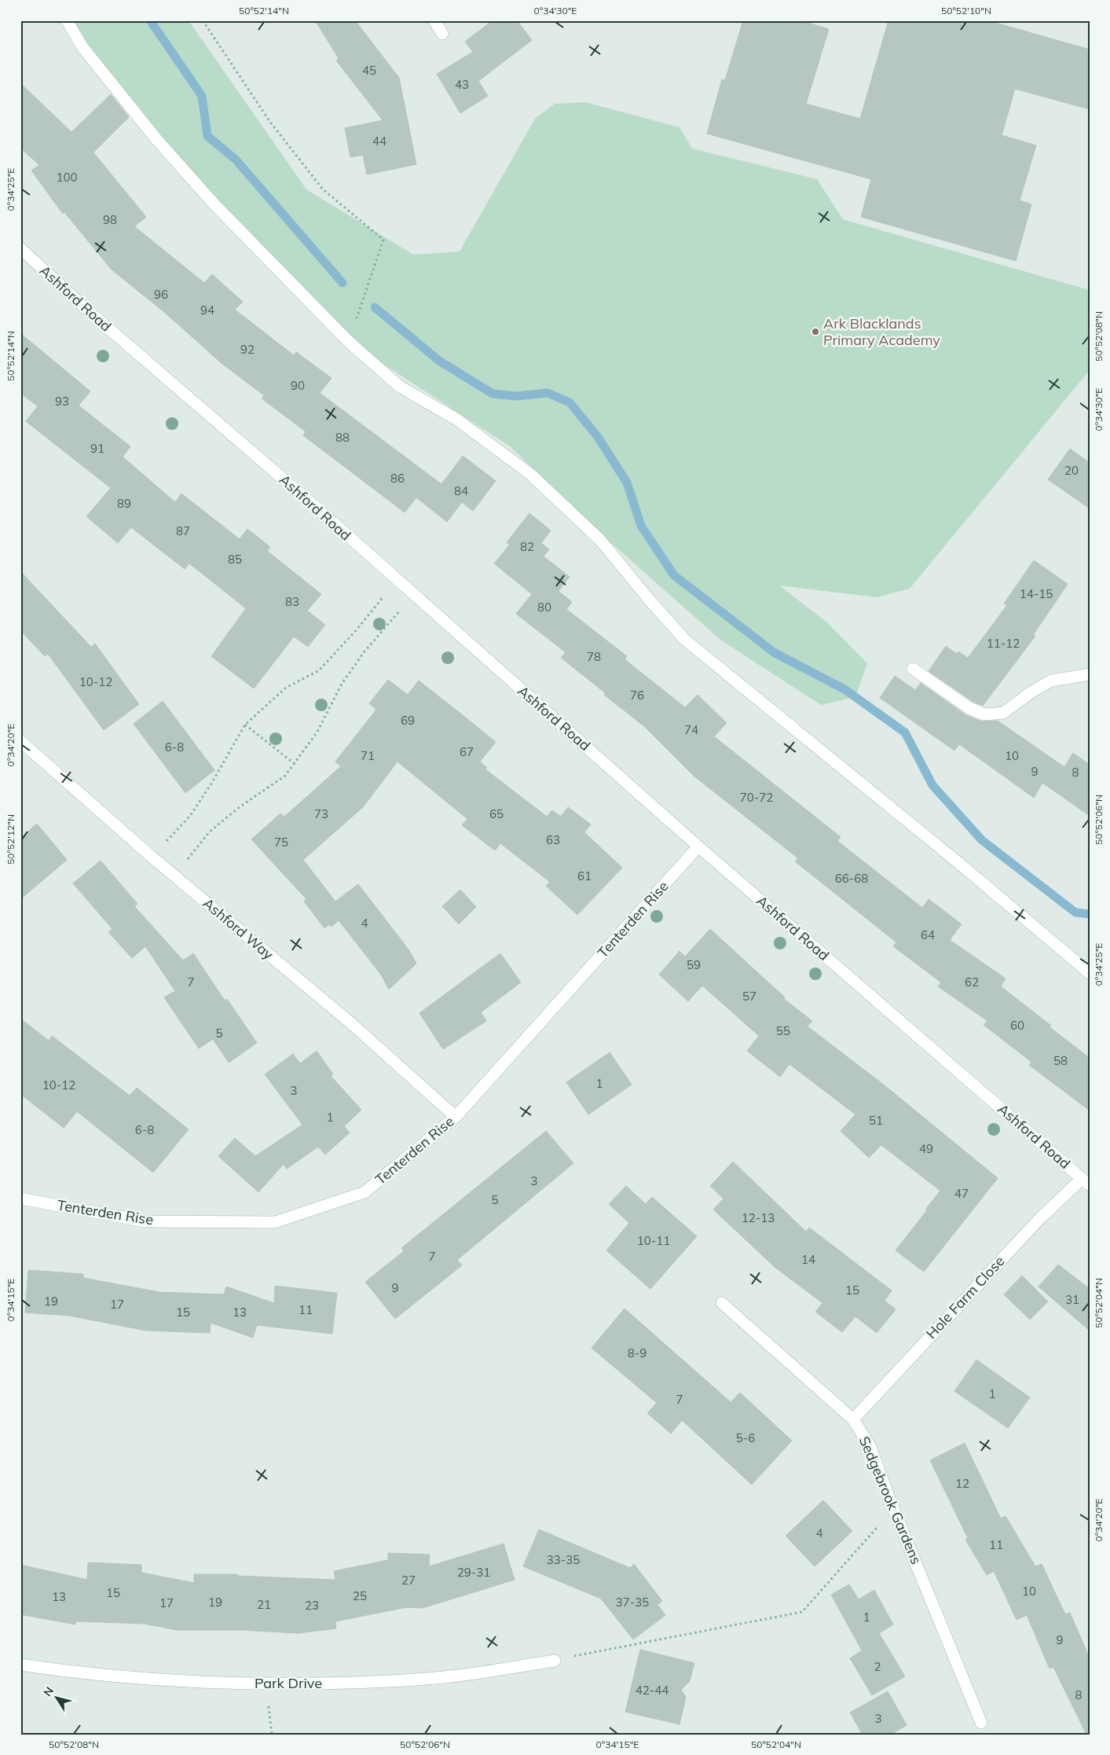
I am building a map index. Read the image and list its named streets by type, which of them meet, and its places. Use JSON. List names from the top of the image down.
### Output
{
  "streets": {
    "street": [
      "Ashford Road",
      "Tenterden Rise",
      "Ashford Way",
      "Hole Farm Close",
      "Sedgebrook Gardens",
      "Park Drive"
    ]
  },
  "crossings": [
    ["Ashford Road", "Tenterden Rise"],
    ["Ashford Road", "Hole Farm Close"],
    ["Tenterden Rise", "Ashford Way"],
    ["Hole Farm Close", "Sedgebrook Gardens"]
  ],
  "places": ["Ark Blacklands Primary Academy"],
  "house_numbers": [
    "45",
    "43",
    "44",
    "100",
    "98",
    "96",
    "94",
    "92",
    "90",
    "93",
    "88",
    "91",
    "20",
    "86",
    "84",
    "89",
    "87",
    "82",
    "85",
    "14-15",
    "83",
    "80",
    "11-12",
    "78",
    "10-12",
    "76",
    "69",
    "74",
    "6-8",
    "67",
    "71",
    "10",
    "9",
    "8",
    "70-72",
    "73",
    "65",
    "63",
    "75",
    "61",
    "66-68",
    "4",
    "64",
    "59",
    "7",
    "62",
    "57",
    "60",
    "55",
    "5",
    "58",
    "1",
    "10-12",
    "3",
    "1",
    "51",
    "6-8",
    "49",
    "3",
    "47",
    "5",
    "12-13",
    "10-11",
    "7",
    "14",
    "9",
    "15",
    "31",
    "19",
    "17",
    "11",
    "15",
    "13",
    "8-9",
    "1",
    "7",
    "5-6",
    "12",
    "4",
    "11",
    "33-35",
    "29-31",
    "27",
    "10",
    "15",
    "25",
    "13",
    "19",
    "37-35",
    "17",
    "21",
    "23",
    "1",
    "9",
    "2",
    "42-44",
    "8",
    "3"
  ],
  "north": "top left",
  "coordinates": [
    "50°52'14\"N",
    "0°34'30\"E",
    "50°52'10\"N",
    "0°34'25\"E",
    "50°52'08\"N",
    "0°34'20\"E",
    "50°52'06\"N",
    "50°52'12\"N",
    "0°34'15\"E",
    "50°52'04\"N"
  ]
}
